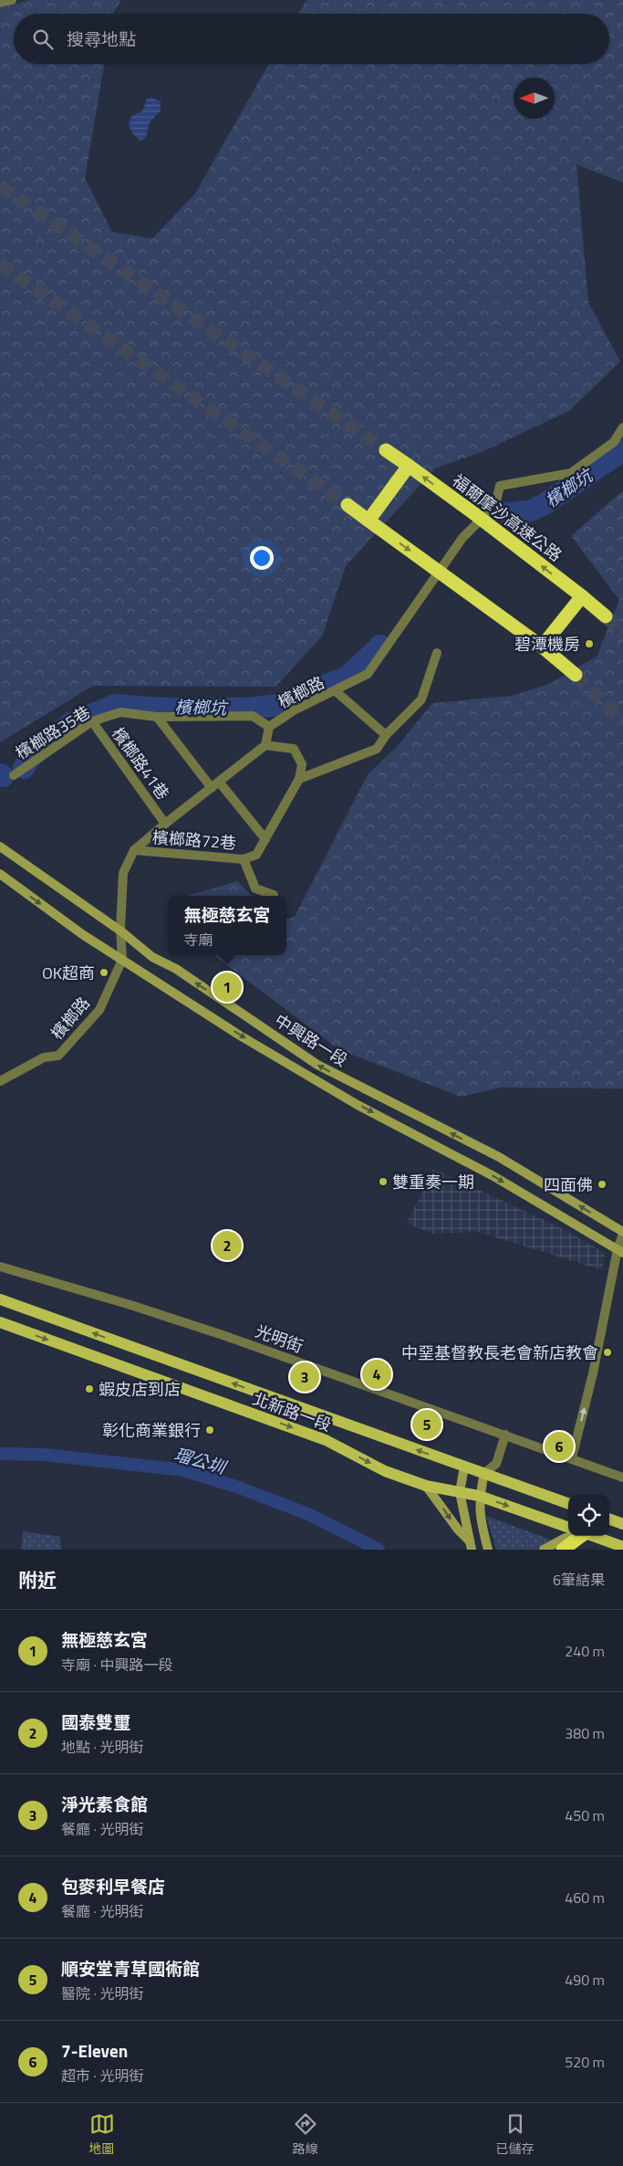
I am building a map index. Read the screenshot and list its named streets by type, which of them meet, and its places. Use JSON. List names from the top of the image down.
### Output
{
  "streets": {
    "highway": ["福爾摩沙高速公路"],
    "main road": ["北新路一段"],
    "street": [
      "檳榔路",
      "檳榔路35巷",
      "檳榔路41巷",
      "檳榔路72巷",
      "中興路一段",
      "光明街"
    ]
  },
  "crossings": [
    ["檳榔路", "檳榔路35巷"],
    ["檳榔路", "檳榔路41巷"],
    ["檳榔路", "檳榔路72巷"],
    ["檳榔路", "中興路一段"],
    ["檳榔路35巷", "檳榔路41巷"]
  ],
  "water": ["檳榔坑", "瑠公圳"],
  "places": [
    "碧潭機房",
    "OK超商",
    "雙重奏一期",
    "四面佛",
    "中堊基督教長老會新店教會",
    "蝦皮店到店",
    "彰化商業銀行"
  ],
  "north": "left",
  "page": {
    "search": "搜尋地點",
    "popup": ["無極慈玄宮", "寺廟"],
    "pins": [
      "1",
      "2",
      "4",
      "3",
      "5",
      "6"
    ],
    "heading": ["附近", "6筆結果"],
    "list": [
      {
        "mark": "1",
        "name": "無極慈玄宮",
        "note": "寺廟 · 中興路一段",
        "value": "240 m"
      },
      {
        "mark": "2",
        "name": "國泰雙璽",
        "note": "地點 · 光明街",
        "value": "380 m"
      },
      {
        "mark": "3",
        "name": "淨光素食館",
        "note": "餐廳 · 光明街",
        "value": "450 m"
      },
      {
        "mark": "4",
        "name": "包麥利早餐店",
        "note": "餐廳 · 光明街",
        "value": "460 m"
      },
      {
        "mark": "5",
        "name": "順安堂青草國術館",
        "note": "醫院 · 光明街",
        "value": "490 m"
      },
      {
        "mark": "6",
        "name": "7-Eleven",
        "note": "超市 · 光明街",
        "value": "520 m"
      }
    ],
    "nav": ["地圖", "路線", "已儲存"]
  }
}
